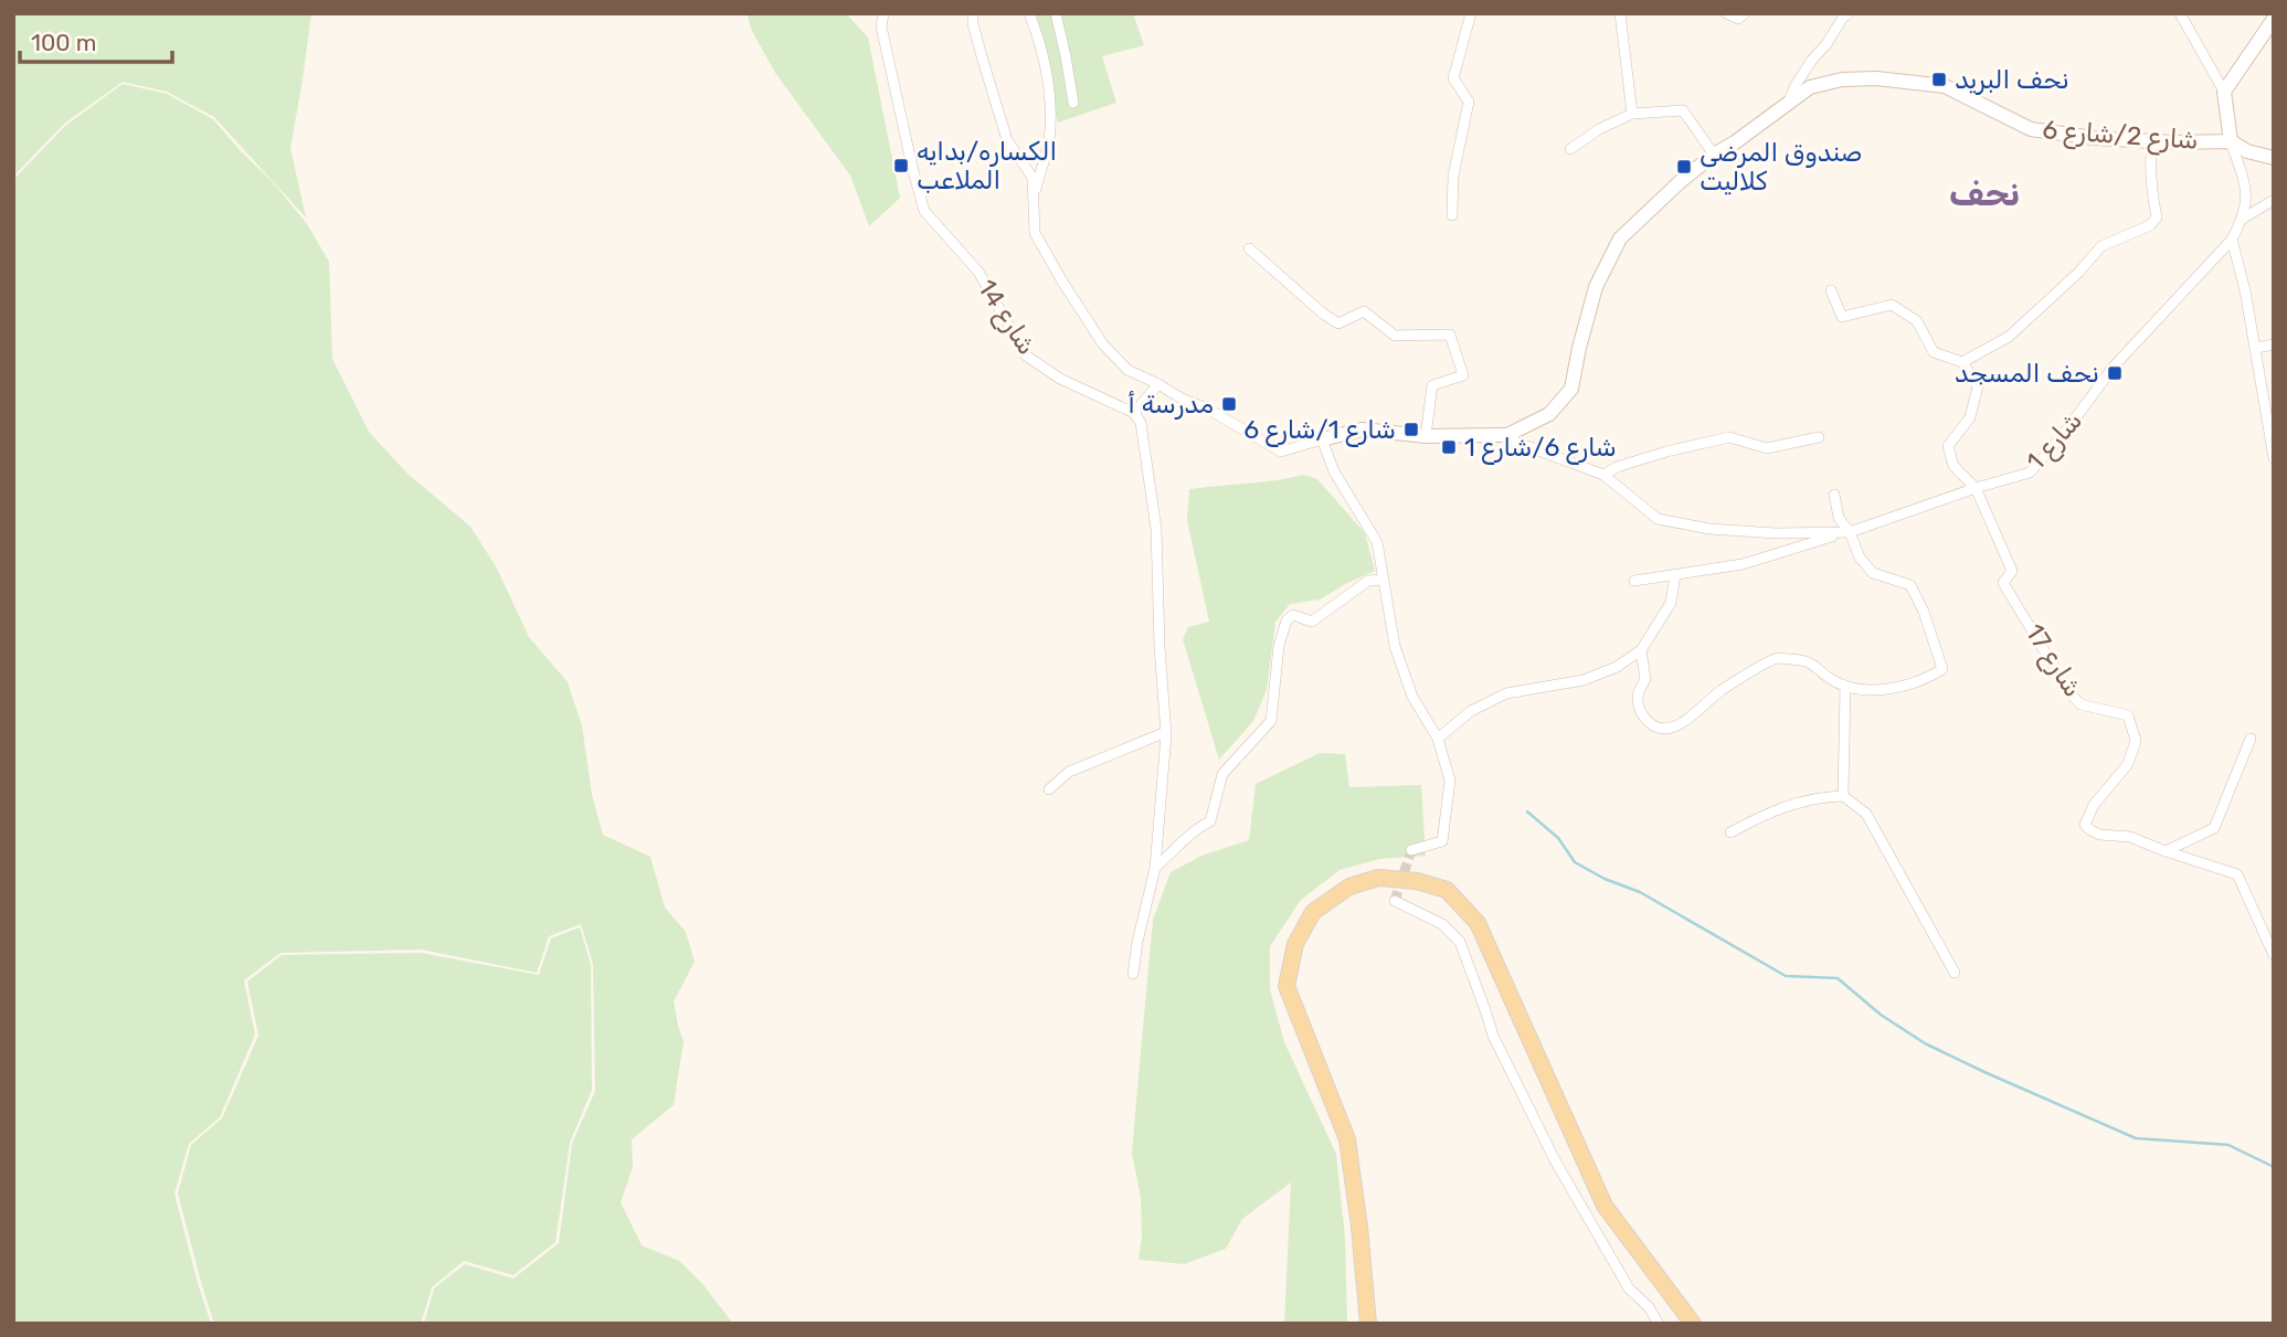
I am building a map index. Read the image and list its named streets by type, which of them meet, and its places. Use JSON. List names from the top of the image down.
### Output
{
  "streets": {
    "street": [
      "شارع 2/شارع 6",
      "شارع 14",
      "شارع 1",
      "شارع 17"
    ]
  },
  "crossings": [
    ["شارع 2/شارع 6", "شارع 1"],
    ["شارع 1", "شارع 17"]
  ],
  "districts": ["نحف"],
  "places": {
    "transit": [
      "نحف البريد",
      "الكساره/بدايه الملاعب",
      "صندوق المرضى كلاليت",
      "نحف المسجد",
      "مدرسة أ",
      "شارع 1/شارع 6",
      "شارع 6/شارع 1"
    ]
  },
  "scale_bar": "100 m"
}
